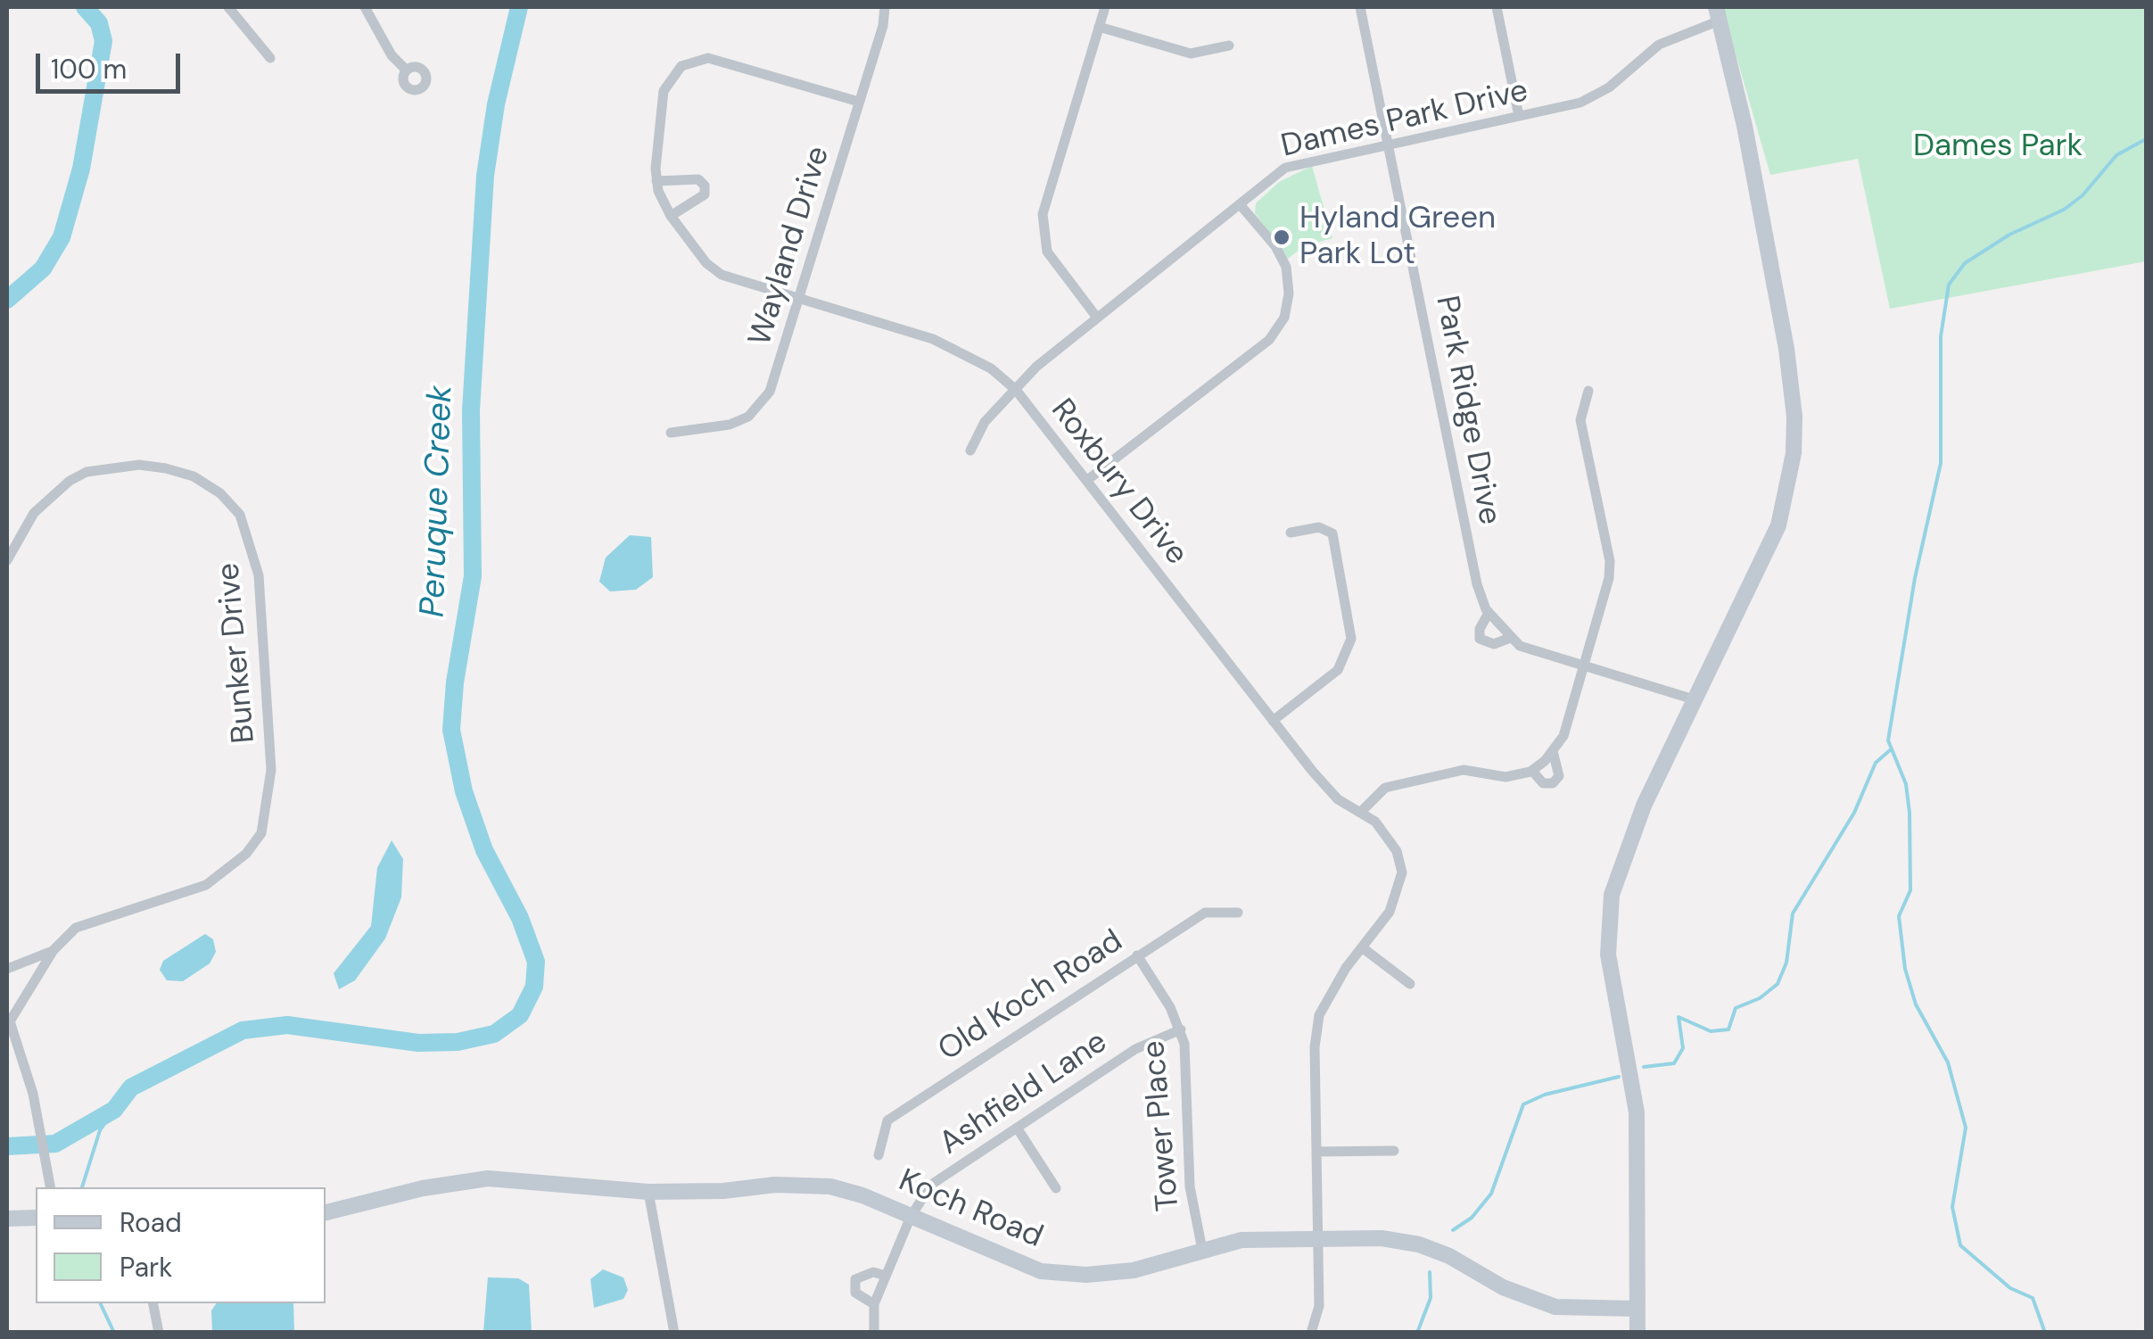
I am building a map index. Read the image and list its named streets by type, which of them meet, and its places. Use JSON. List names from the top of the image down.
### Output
{
  "streets": {
    "street": [
      "Dames Park Drive",
      "Wayland Drive",
      "Park Ridge Drive",
      "Roxbury Drive",
      "Bunker Drive",
      "Old Koch Road",
      "Ashfield Lane",
      "Tower Place",
      "Koch Road"
    ]
  },
  "crossings": [
    ["Dames Park Drive", "Park Ridge Drive"],
    ["Dames Park Drive", "Roxbury Drive"],
    ["Wayland Drive", "Roxbury Drive"],
    ["Roxbury Drive", "Koch Road"],
    ["Old Koch Road", "Tower Place"],
    ["Ashfield Lane", "Tower Place"],
    ["Ashfield Lane", "Koch Road"],
    ["Tower Place", "Koch Road"]
  ],
  "water": ["Peruque Creek"],
  "parks": ["Dames Park"],
  "places": ["Hyland Green Park Lot"],
  "legend": ["Road", "Park"],
  "scale_bar": "100 m"
}
